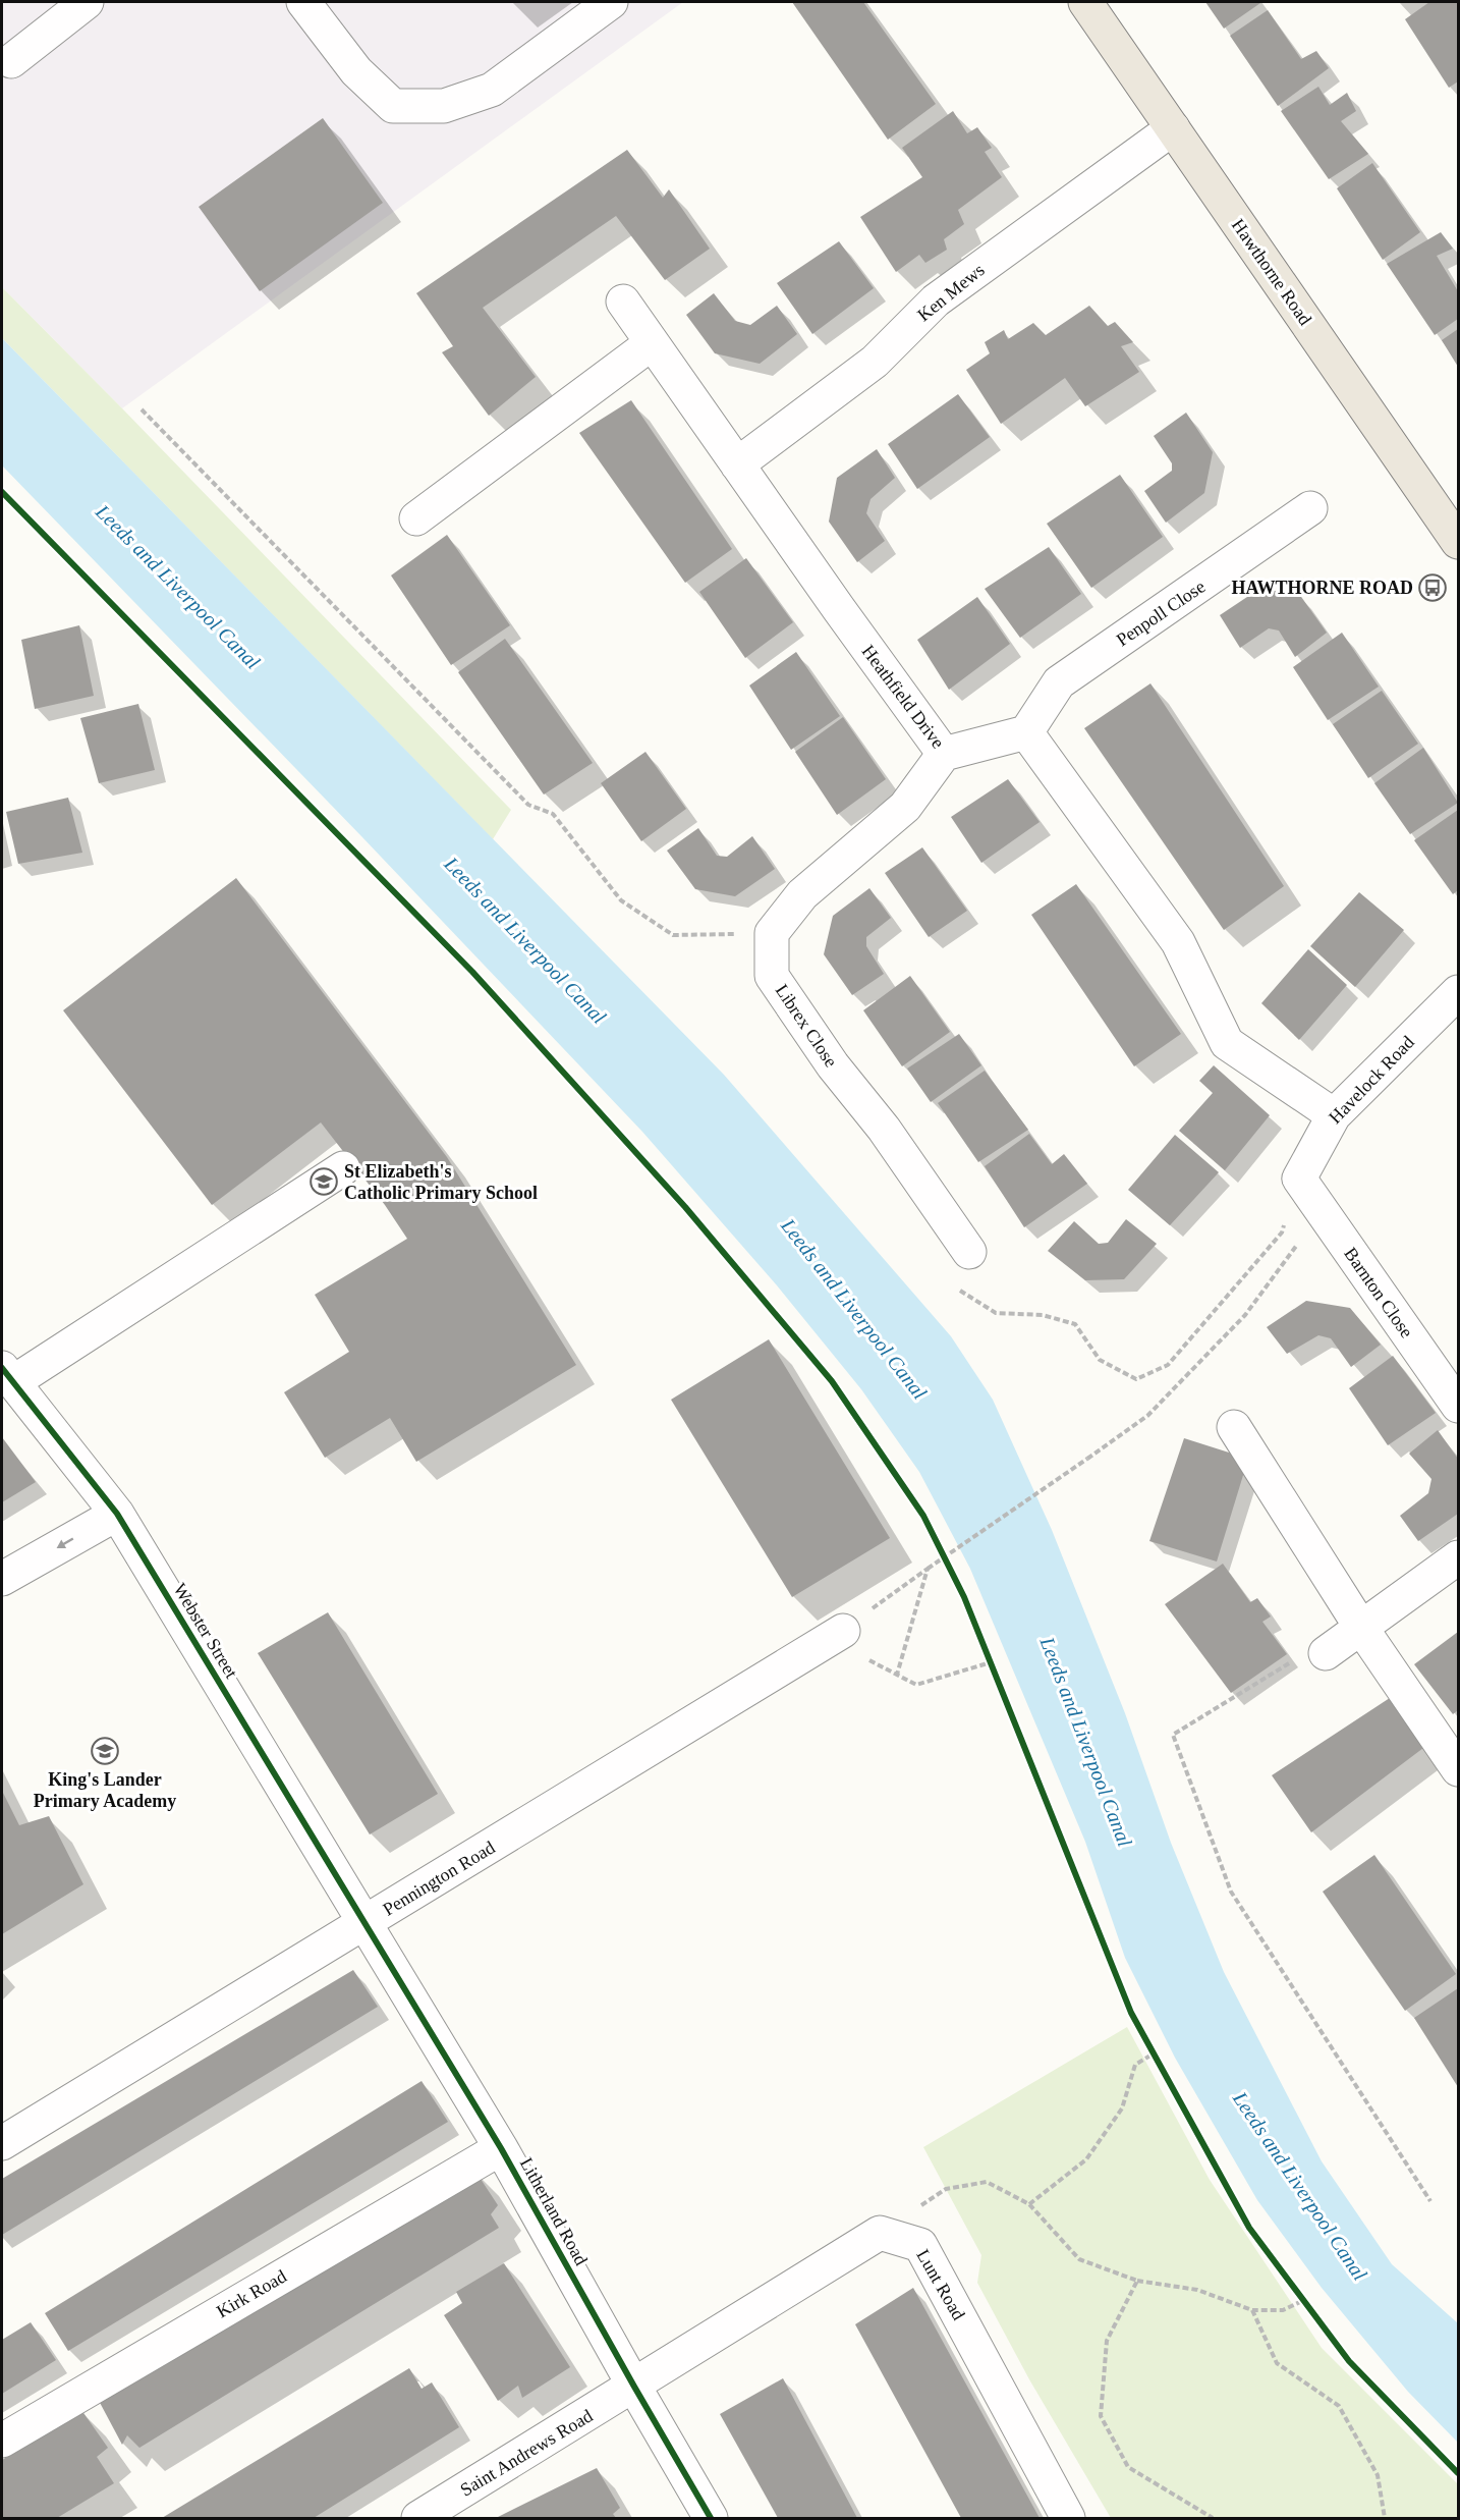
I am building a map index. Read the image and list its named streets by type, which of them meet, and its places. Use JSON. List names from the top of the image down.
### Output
{
  "streets": {
    "main road": ["Hawthorne Road"],
    "street": [
      "Ken Mews",
      "Penpoll Close",
      "Heathfield Drive",
      "Librex Close",
      "Havelock Road",
      "Barnton Close",
      "Webster Street",
      "Pennington Road",
      "Litherland Road",
      "Lunt Road",
      "Kirk Road",
      "Saint Andrews Road"
    ]
  },
  "crossings": [
    ["Hawthorne Road", "Ken Mews"],
    ["Ken Mews", "Heathfield Drive"],
    ["Penpoll Close", "Heathfield Drive"],
    ["Havelock Road", "Barnton Close"],
    ["Webster Street", "Pennington Road"],
    ["Webster Street", "Litherland Road"],
    ["Pennington Road", "Litherland Road"],
    ["Litherland Road", "Kirk Road"],
    ["Litherland Road", "Saint Andrews Road"]
  ],
  "water": ["Leeds and Liverpool Canal"],
  "places": {
    "bus stop": ["HAWTHORNE ROAD"],
    "school or university": ["St Elizabeth's Catholic Primary School", "King's Lander Primary Academy"]
  }
}
